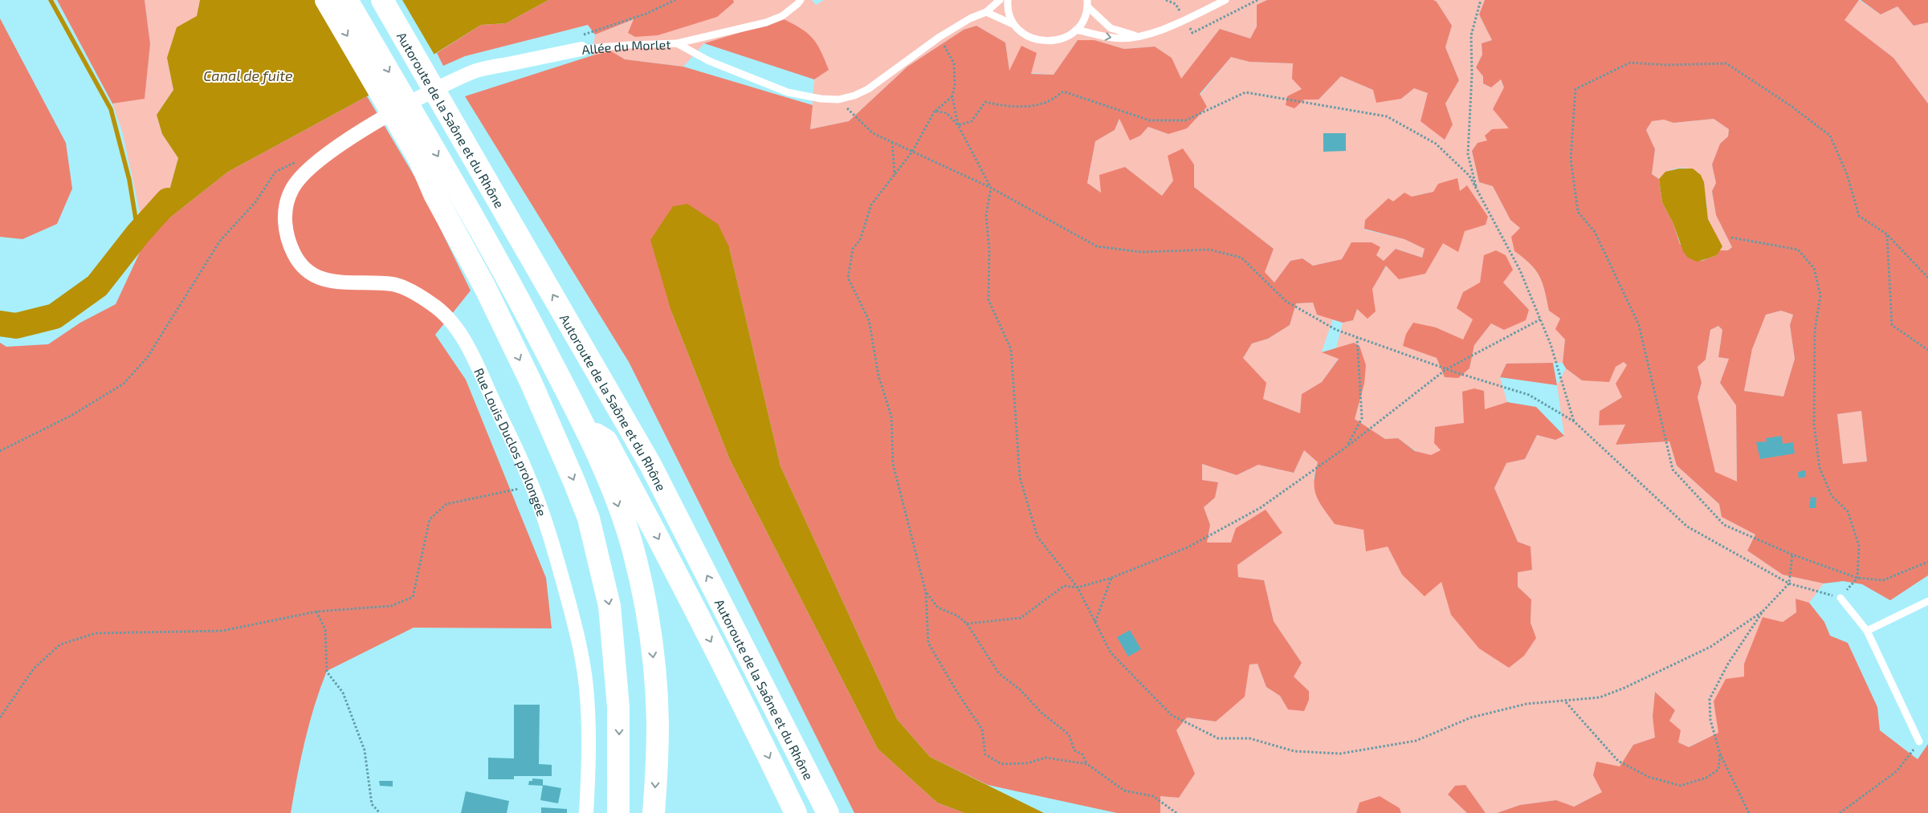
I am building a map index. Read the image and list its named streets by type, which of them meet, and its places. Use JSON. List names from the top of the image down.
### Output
{
  "streets": {
    "highway": ["Autoroute de la Saône et du Rhône"],
    "street": ["Allée du Morlet", "Rue Louis Duclos prolongée"]
  },
  "crossings": [
    ["Allée du Morlet", "Rue Louis Duclos prolongée"]
  ],
  "water": ["Canal de fuite"]
}
